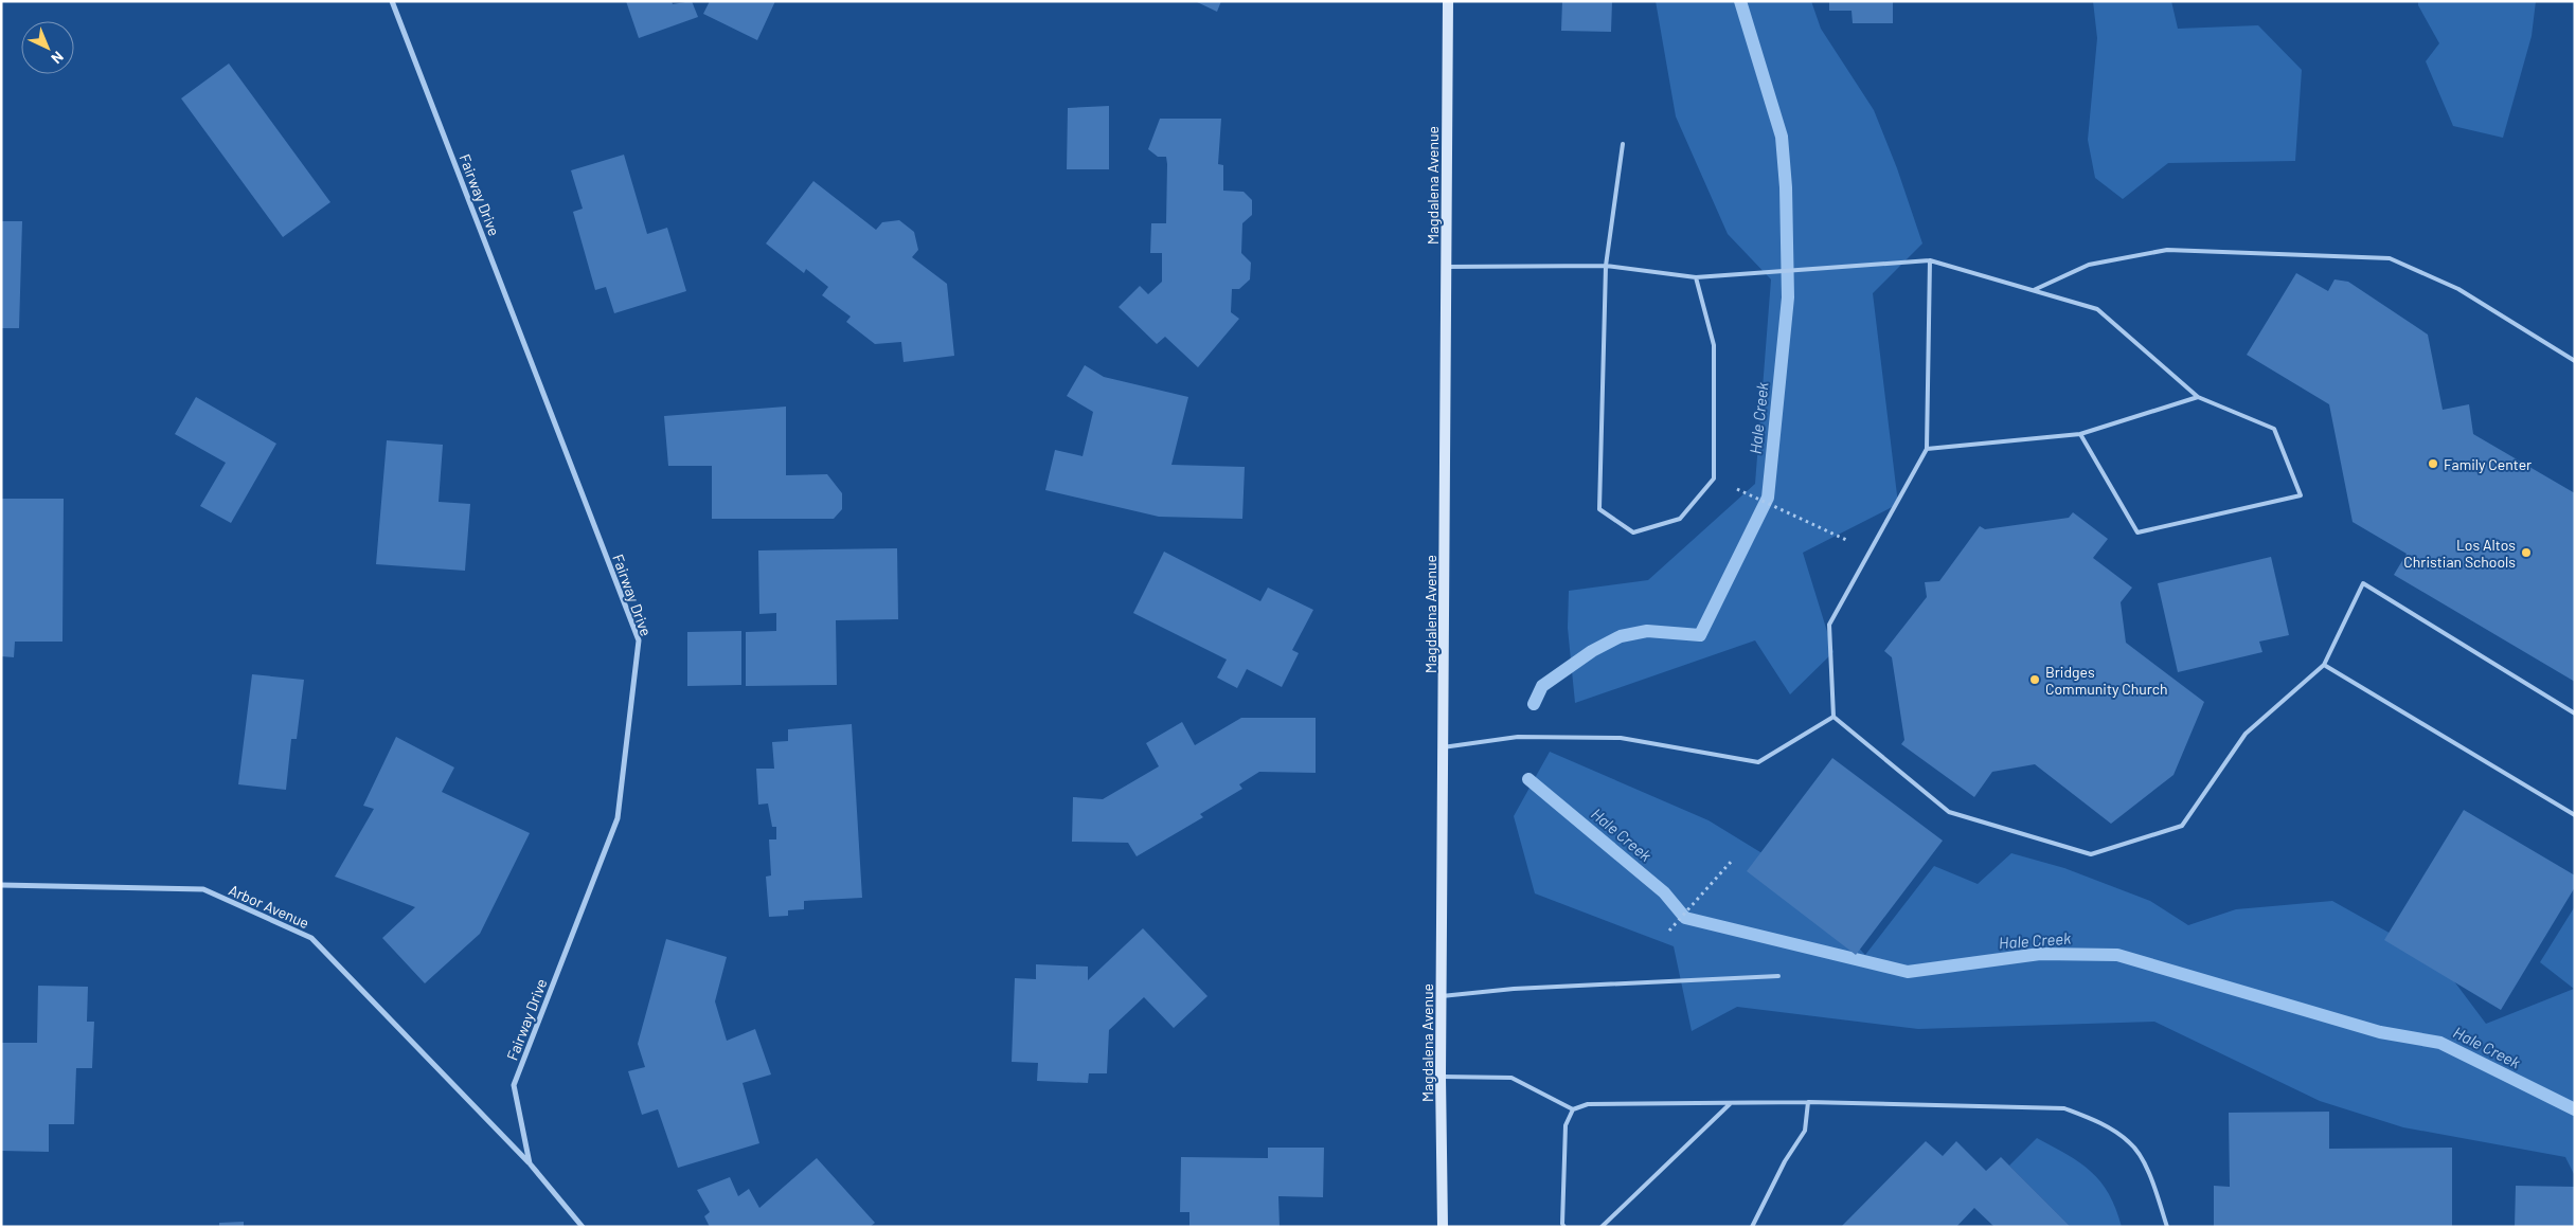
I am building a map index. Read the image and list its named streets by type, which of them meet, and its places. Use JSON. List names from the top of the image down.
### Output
{
  "streets": {
    "main road": ["Magdalena Avenue"],
    "street": ["Fairway Drive", "Arbor Avenue"]
  },
  "crossings": [
    ["Fairway Drive", "Arbor Avenue"]
  ],
  "water": ["Hale Creek"],
  "places": ["Family Center", "Los Altos Christian Schools", "Bridges Community Church"],
  "north": "bottom right"
}
